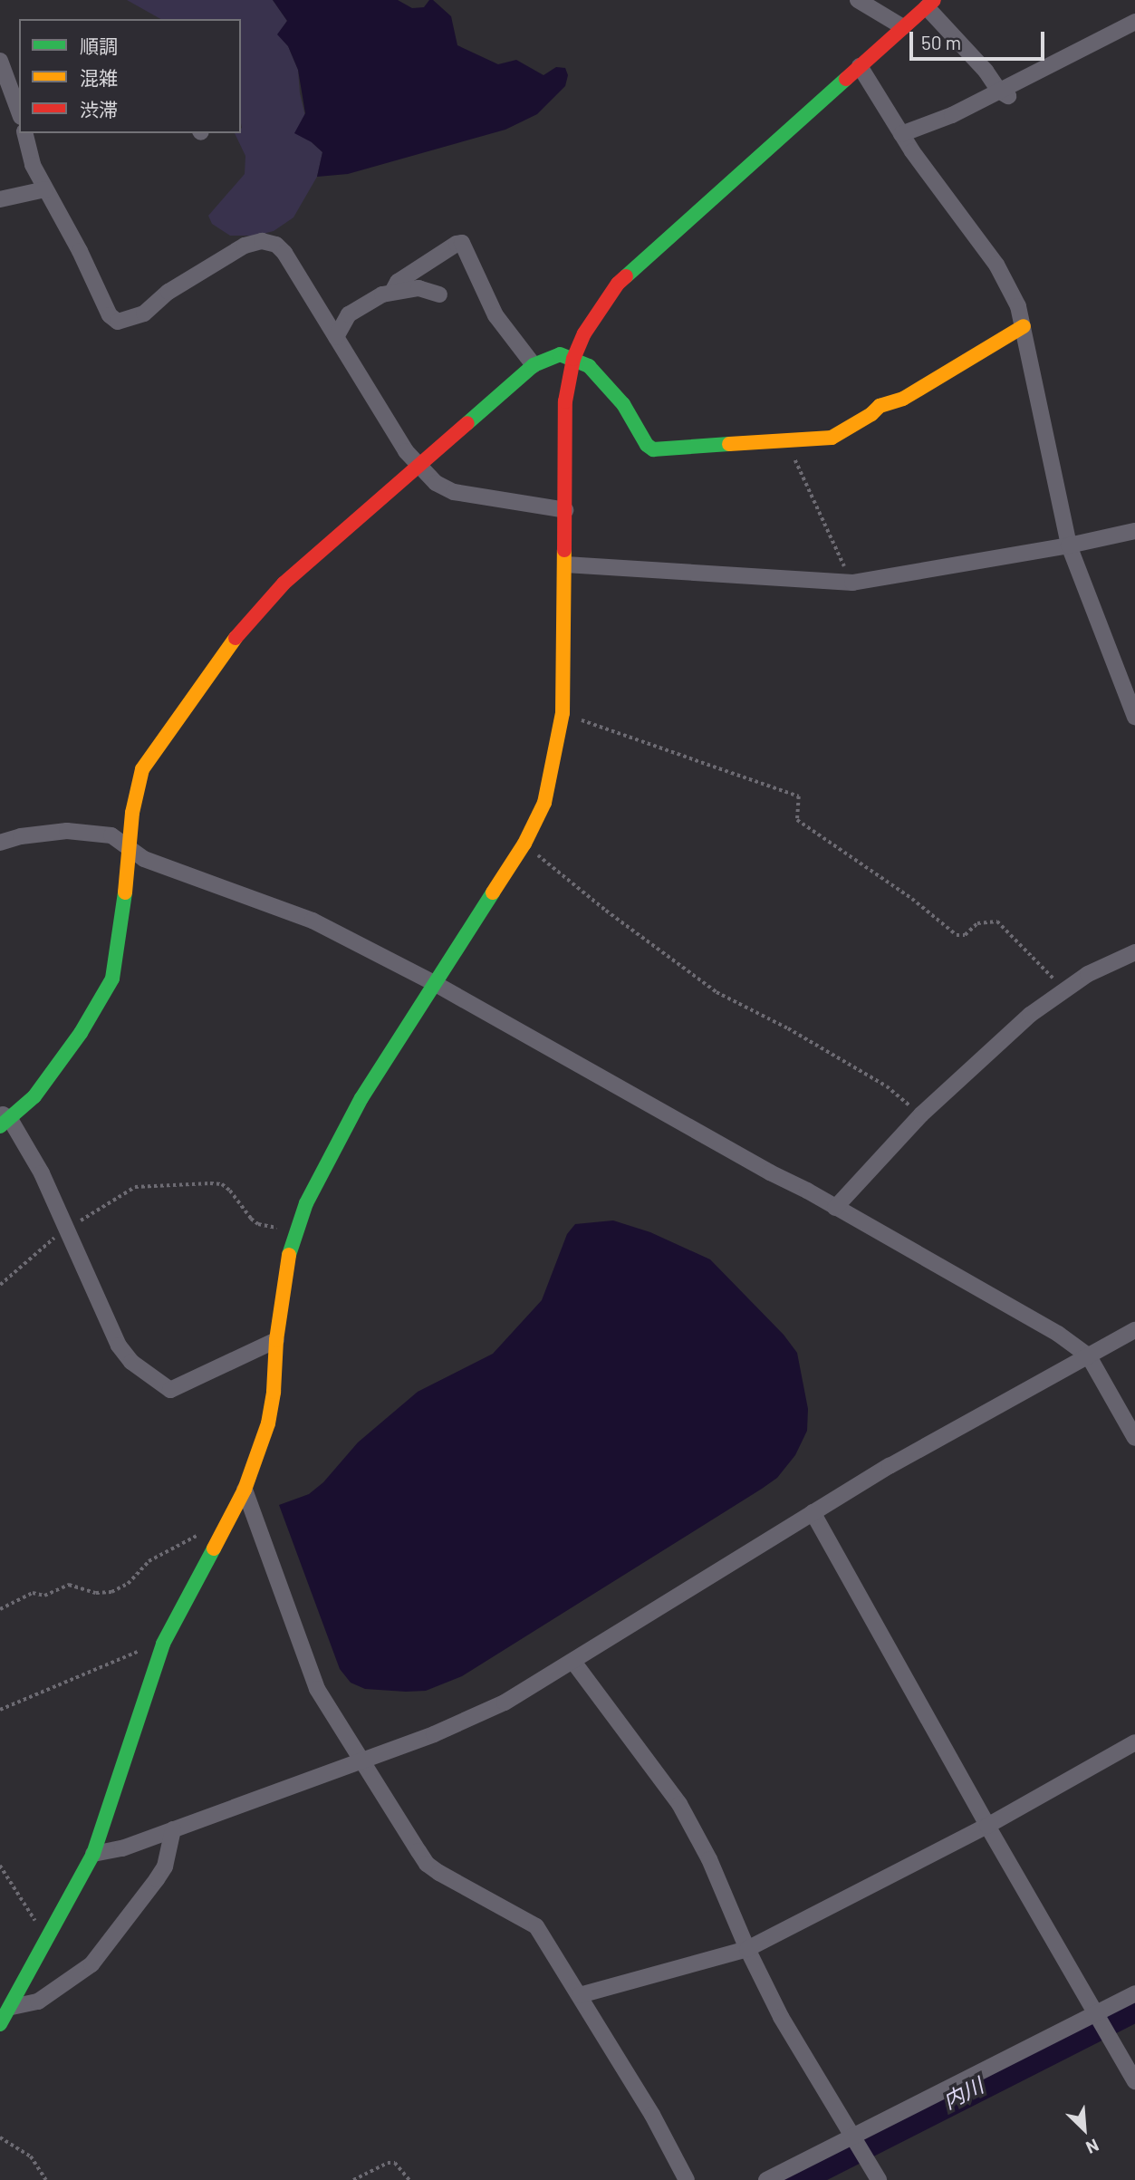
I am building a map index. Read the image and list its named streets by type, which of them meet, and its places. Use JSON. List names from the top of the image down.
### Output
{
  "water": ["内川"],
  "legend": ["順調", "混雑", "渋滞"],
  "scale_bar": "50 m",
  "north": "bottom right"
}
